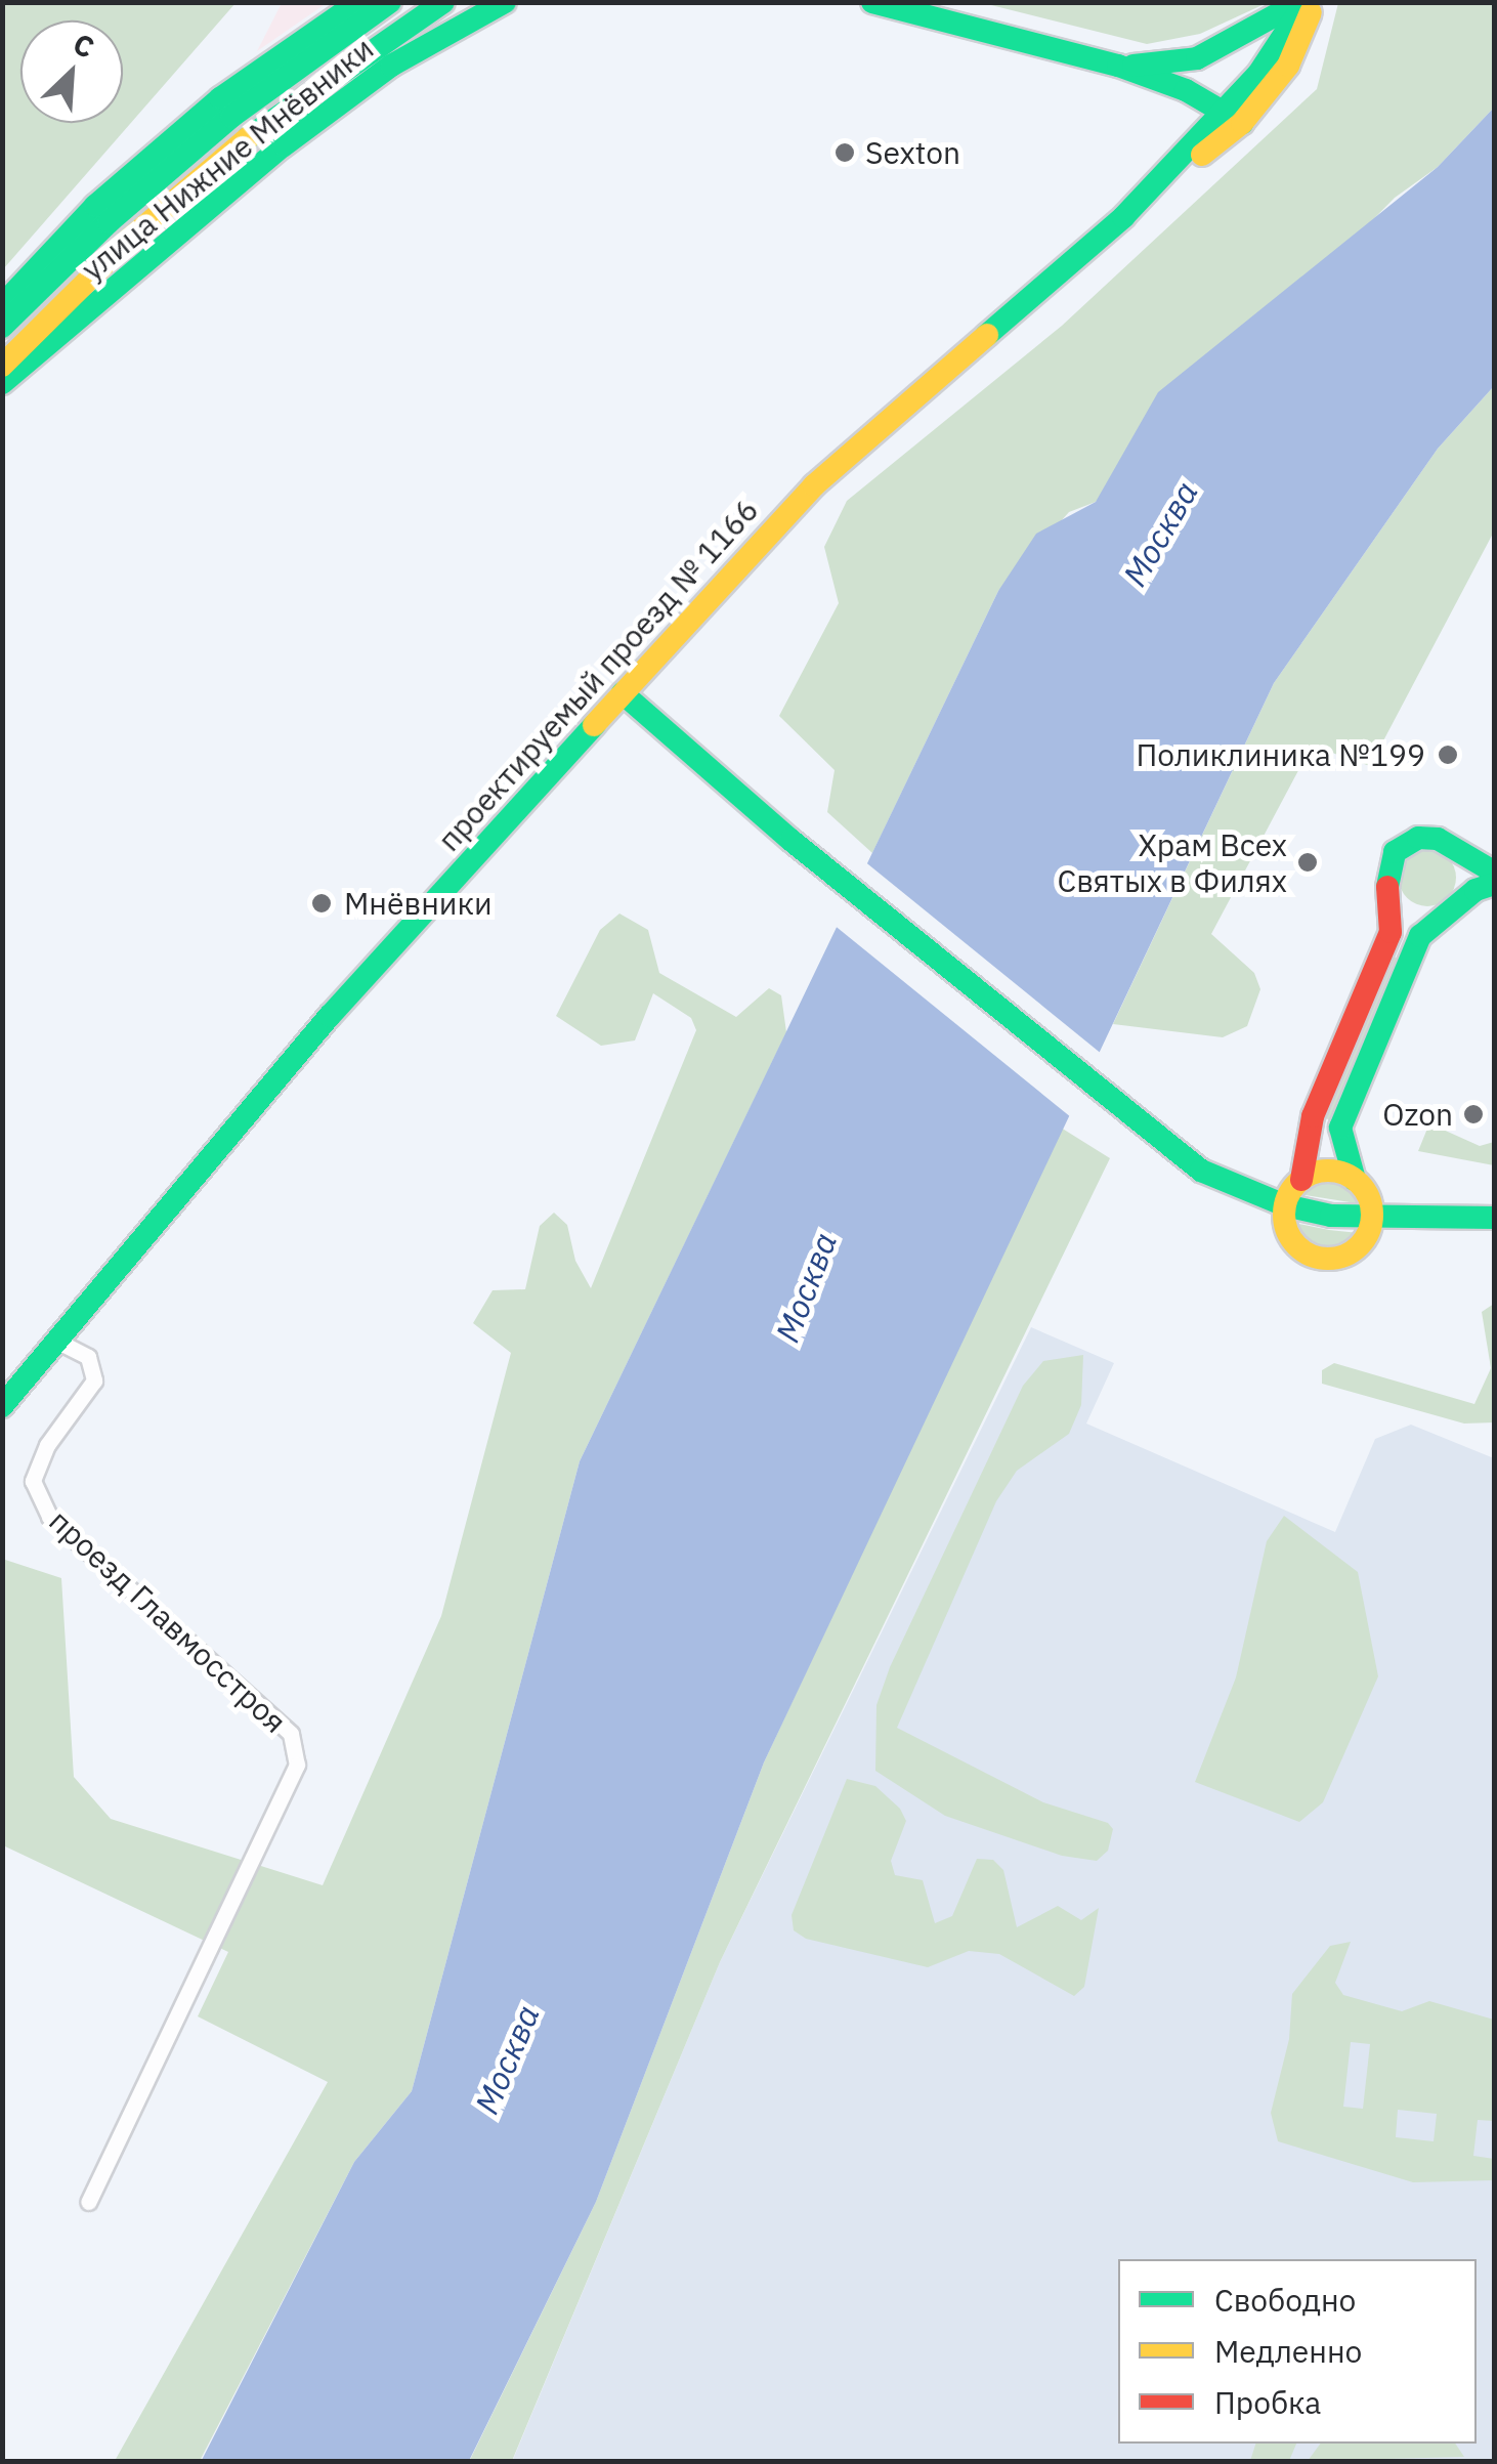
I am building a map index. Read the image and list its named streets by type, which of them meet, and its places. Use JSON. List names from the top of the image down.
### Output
{
  "streets": {
    "street": ["улица Нижние Мнёвники", "проектируемый проезд № 1166", "проезд Главмосстроя"]
  },
  "crossings": [
    ["проектируемый проезд № 1166", "проезд Главмосстроя"]
  ],
  "water": ["Москва"],
  "places": [
    "Sexton",
    "Поликлиника №199",
    "Храм Всех Святых в Филях",
    "Мнёвники",
    "Ozon"
  ],
  "legend": ["Свободно", "Медленно", "Пробка"],
  "north": "top right"
}
